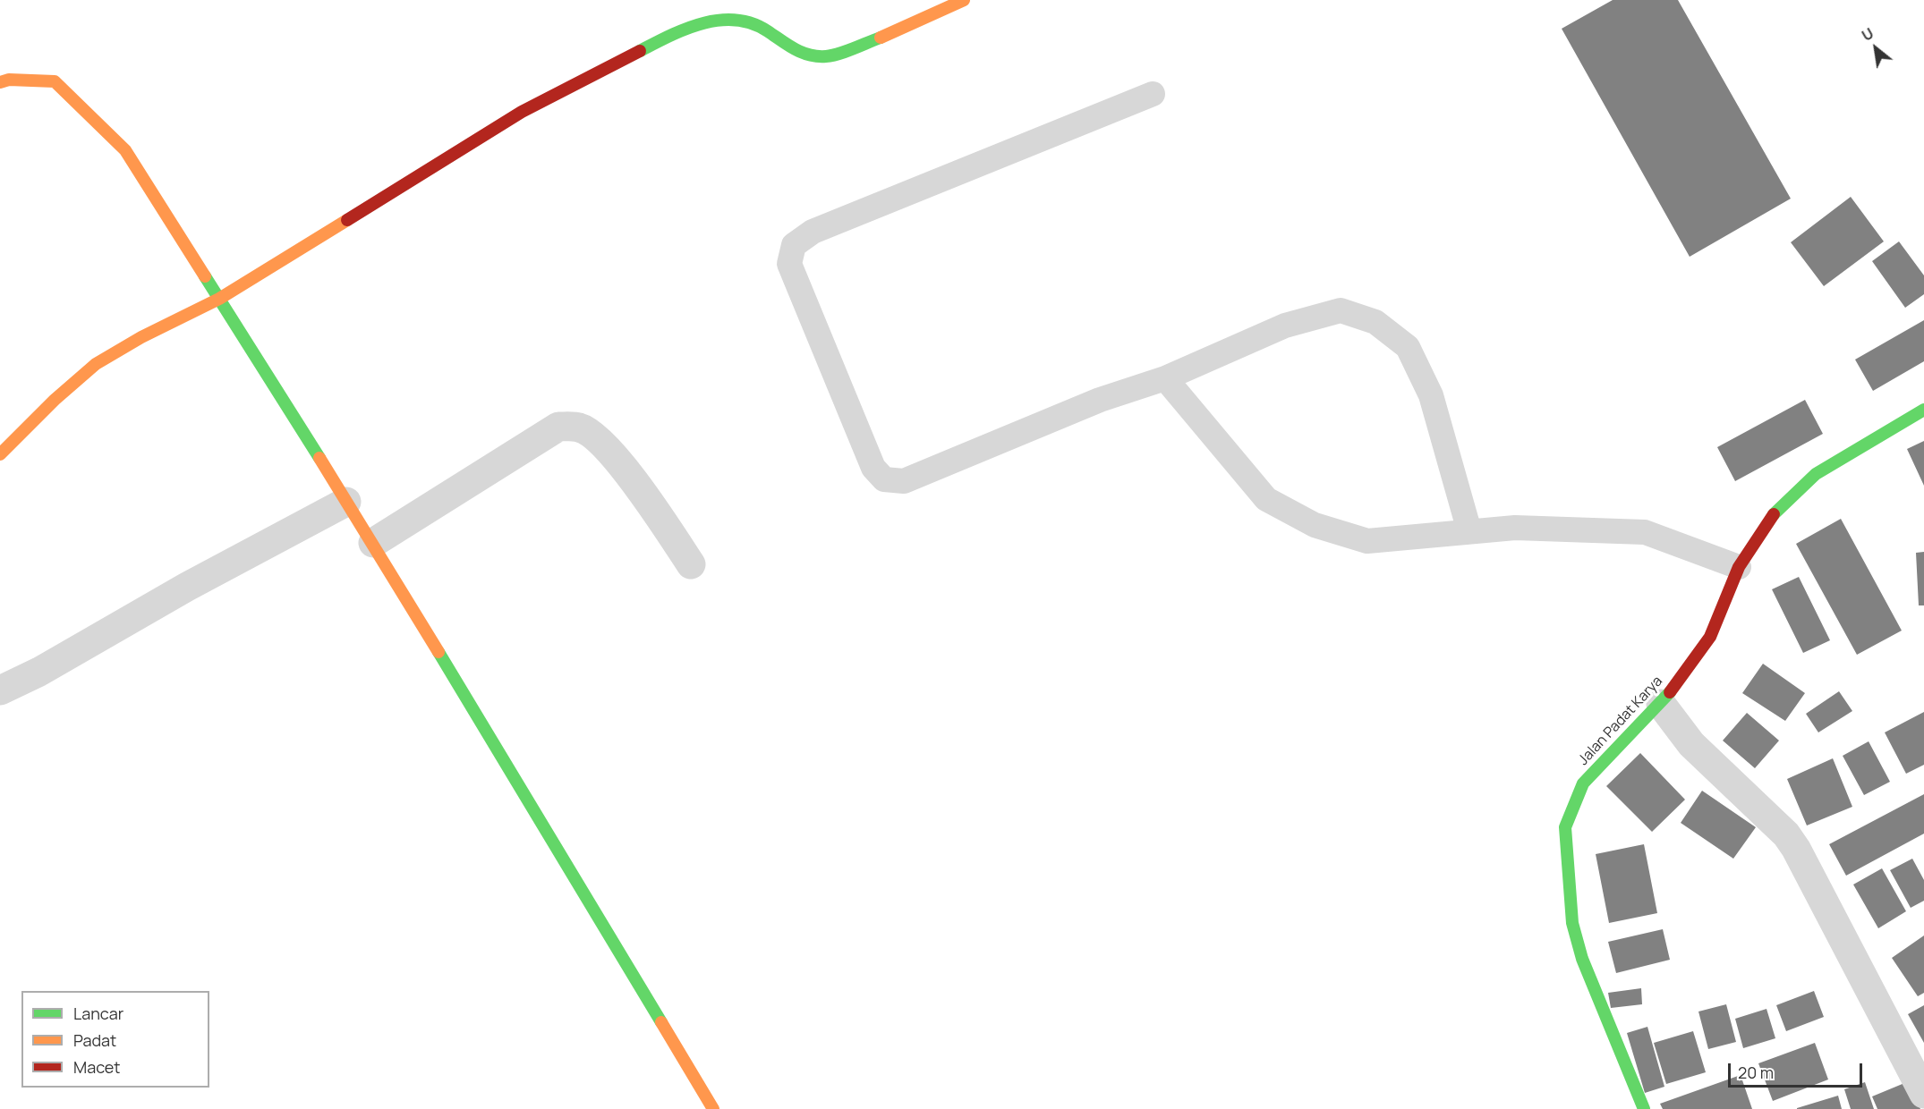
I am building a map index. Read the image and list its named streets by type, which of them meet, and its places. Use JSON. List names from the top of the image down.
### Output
{
  "streets": {
    "street": ["Jalan Padat Karya"]
  },
  "legend": ["Lancar", "Padat", "Macet"],
  "scale_bar": "20 m",
  "north": "top left"
}
